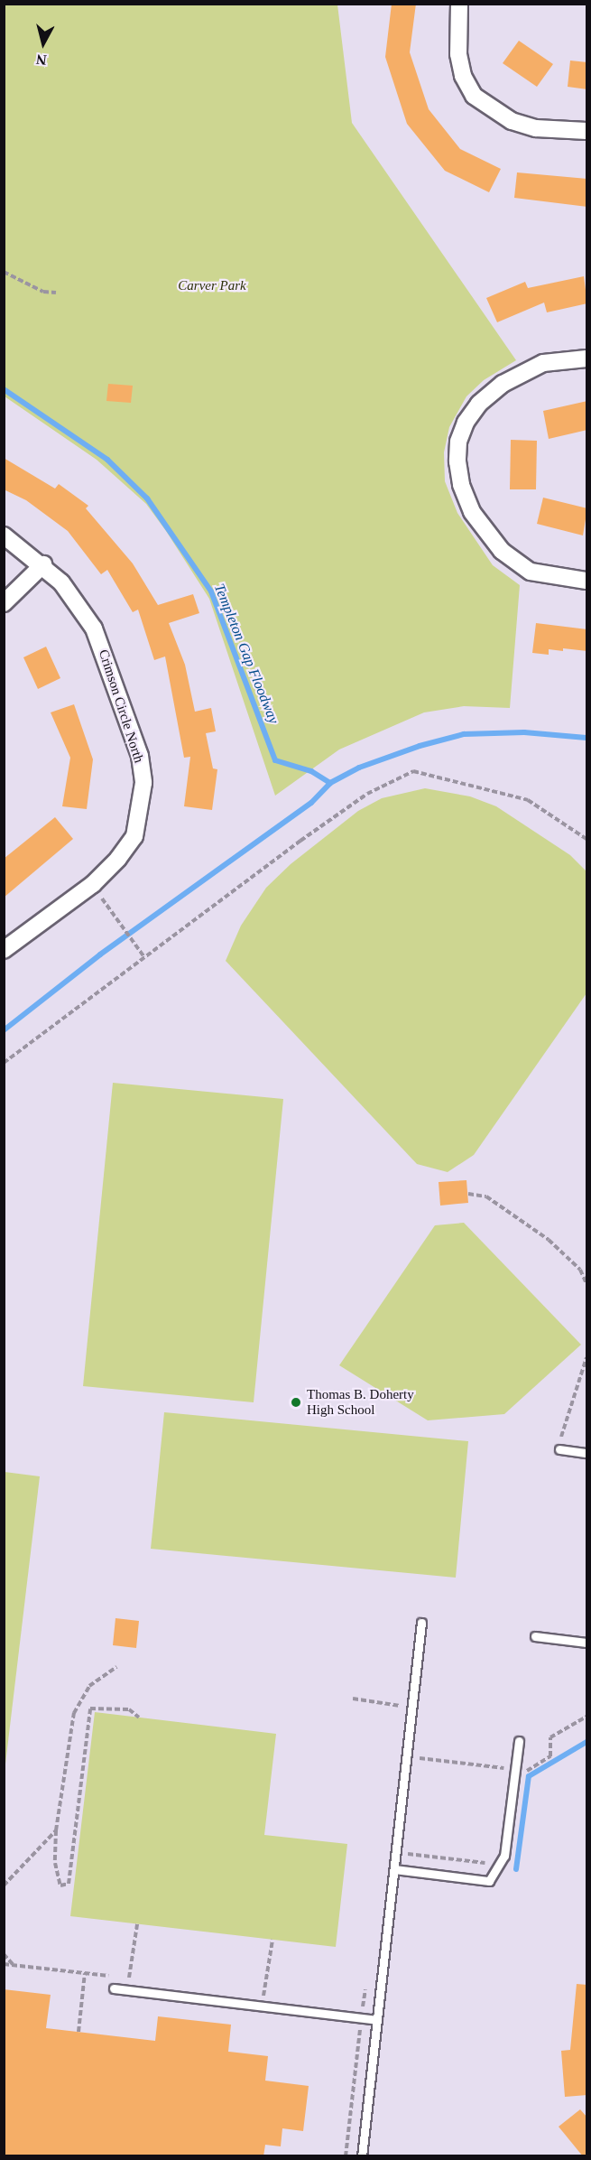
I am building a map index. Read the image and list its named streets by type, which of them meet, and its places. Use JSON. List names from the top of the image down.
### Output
{
  "streets": {
    "street": ["Crimson Circle North"]
  },
  "water": ["Templeton Gap Floodway"],
  "parks": ["Carver Park"],
  "places": ["Thomas B. Doherty High School"],
  "north": "bottom"
}
